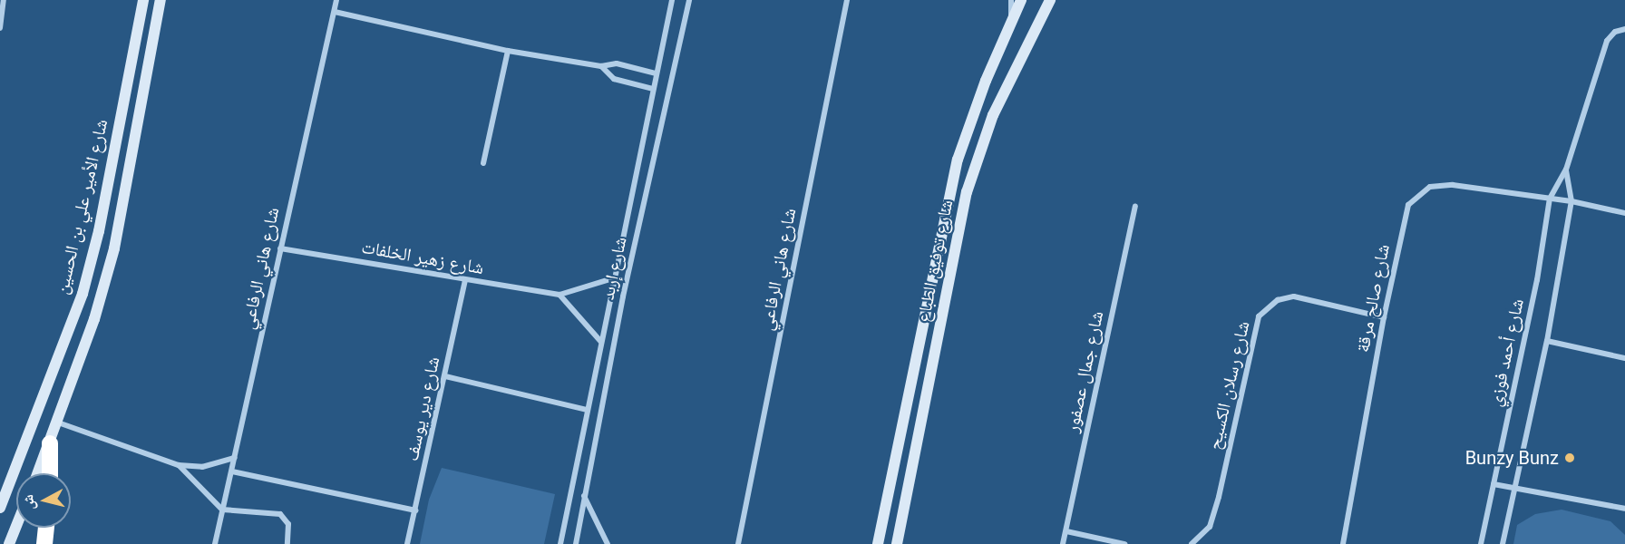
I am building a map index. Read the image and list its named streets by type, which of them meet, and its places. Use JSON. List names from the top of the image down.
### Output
{
  "streets": {
    "street": [
      "شارع الأمير علي بن الحسين",
      "شارع زهير الخلفات",
      "شارع توفيق الطباع",
      "شارع هاني الرفاعي",
      "شارع إربد",
      "شارع صالح مرقة",
      "شارع أحمد فوزي",
      "شارع جمال عصفور",
      "شارع رسلان الكسيح",
      "شارع دير يوسف"
    ]
  },
  "crossings": [
    ["شارع زهير الخلفات", "شارع هاني الرفاعي"],
    ["شارع زهير الخلفات", "شارع إربد"],
    ["شارع زهير الخلفات", "شارع دير يوسف"],
    ["شارع صالح مرقة", "شارع أحمد فوزي"],
    ["شارع صالح مرقة", "شارع رسلان الكسيح"]
  ],
  "places": ["Bunzy Bunz"],
  "north": "left"
}
